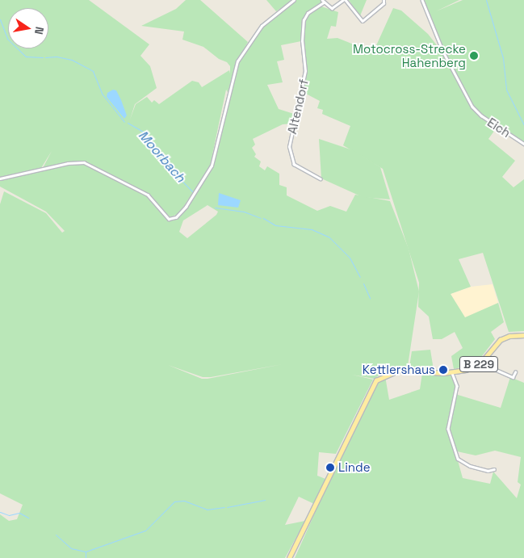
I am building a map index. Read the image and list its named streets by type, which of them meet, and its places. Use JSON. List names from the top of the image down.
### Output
{
  "streets": {
    "main road": ["B 229"],
    "street": ["Altendorf", "Eich"]
  },
  "water": ["Moorbach"],
  "places": ["Motocross-Strecke Hahenberg", "Kettlershaus", "Linde"],
  "north": "right"
}
